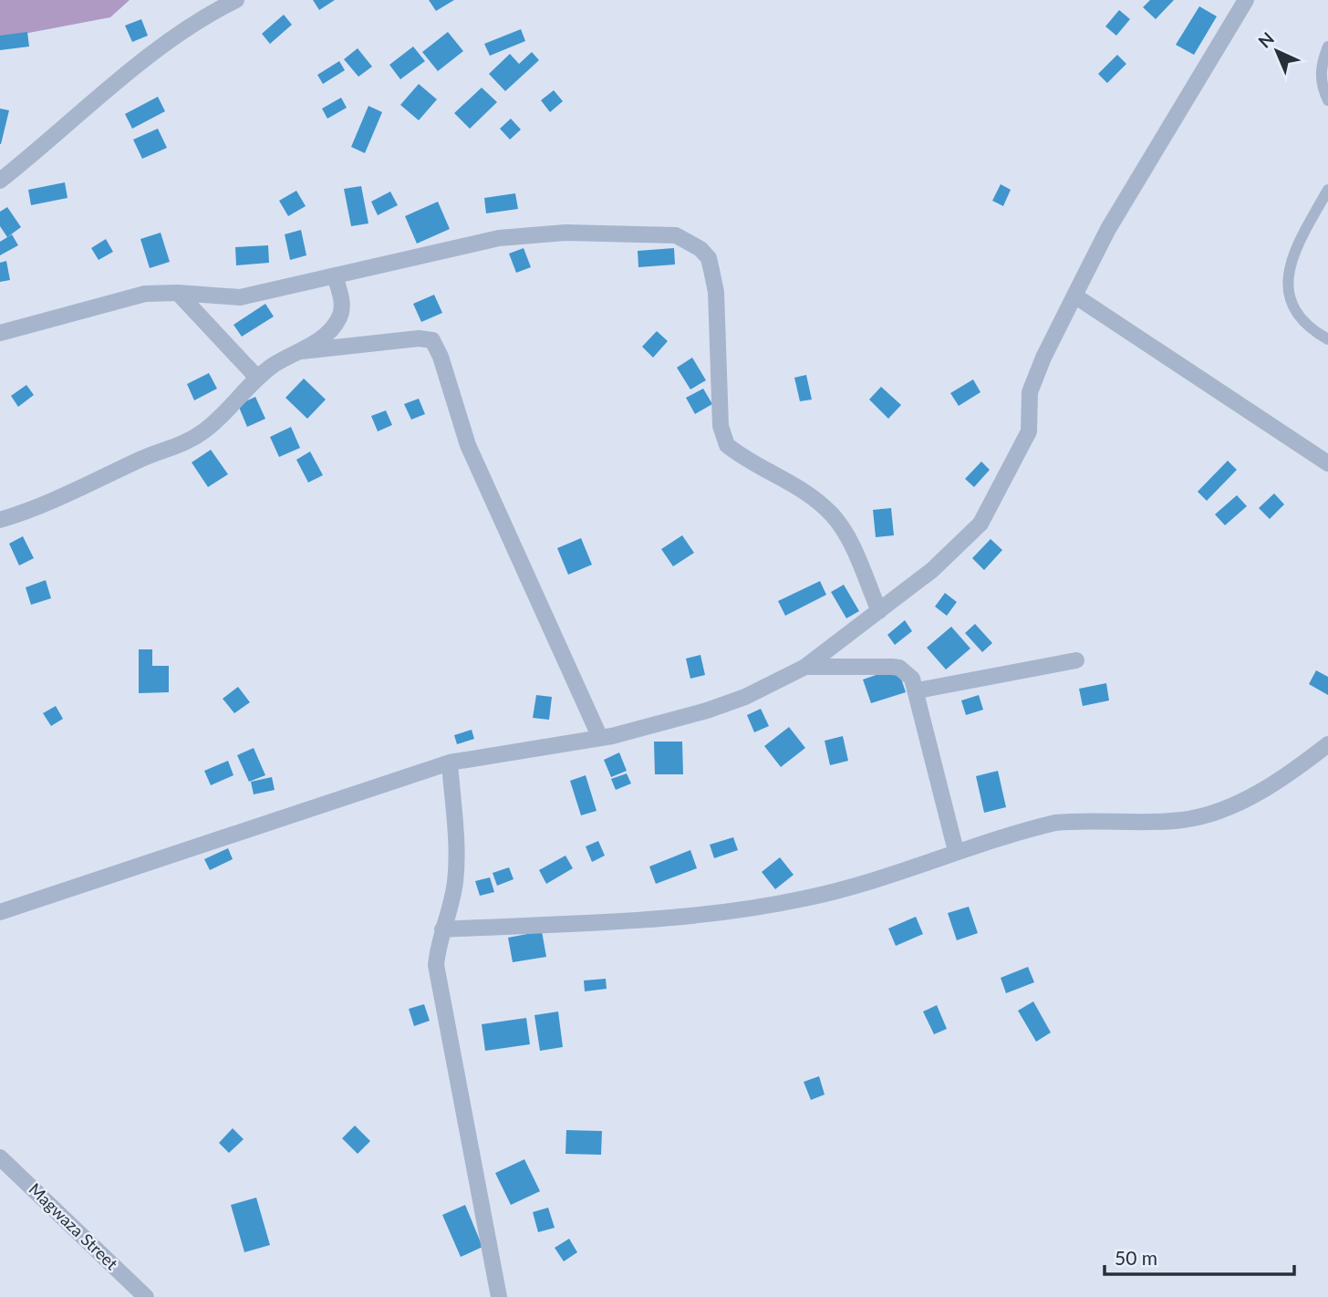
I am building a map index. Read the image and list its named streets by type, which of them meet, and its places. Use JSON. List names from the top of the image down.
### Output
{
  "streets": {
    "street": ["Magwaza Street"]
  },
  "scale_bar": "50 m",
  "north": "top left"
}
